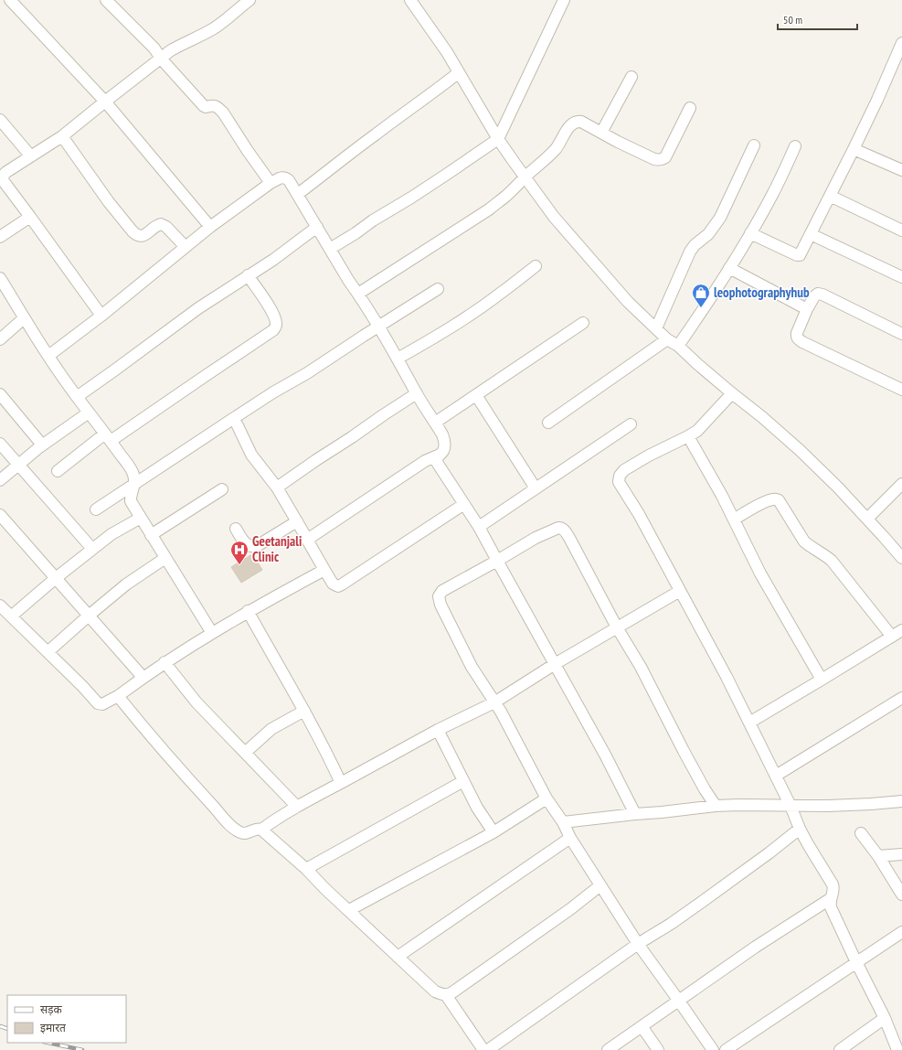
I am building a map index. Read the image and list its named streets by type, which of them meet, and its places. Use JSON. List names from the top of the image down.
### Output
{
  "places": {
    "shop": ["leophotographyhub"],
    "hospital": ["Geetanjali Clinic"]
  },
  "legend": ["सड़क", "इमारत"],
  "scale_bar": "50 m"
}
